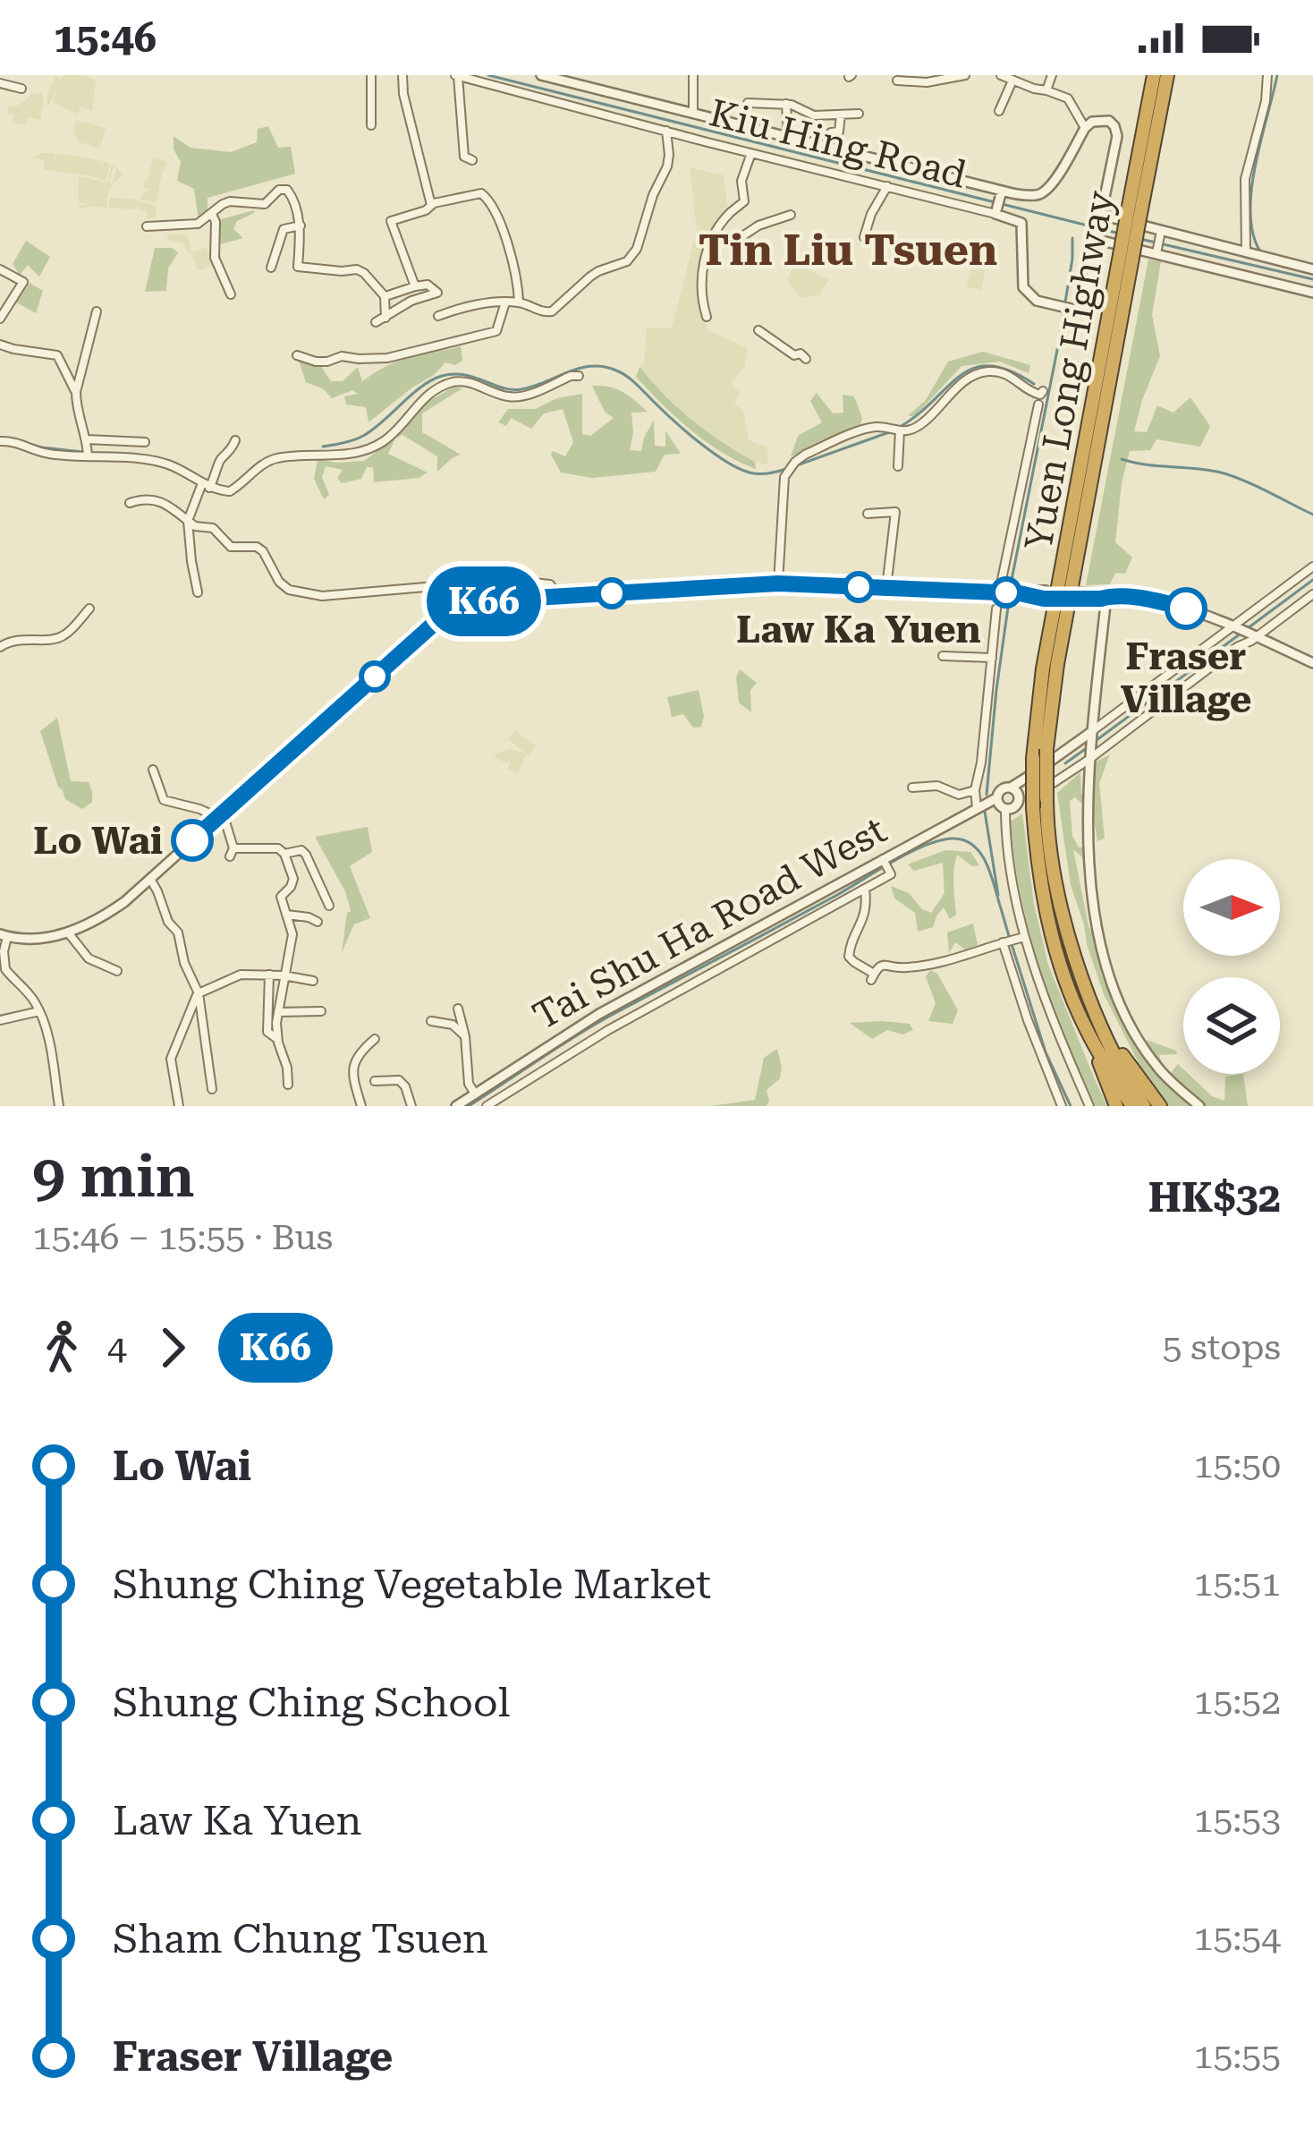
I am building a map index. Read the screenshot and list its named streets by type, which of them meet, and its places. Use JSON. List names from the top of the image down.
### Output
{
  "streets": {
    "highway": ["Yuen Long Highway"],
    "street": ["Kiu Hing Road", "Tai Shu Ha Road West"]
  },
  "districts": ["Tin Liu Tsuen"],
  "places": ["Law Ka Yuen", "Fraser Village", "Lo Wai"],
  "lines": ["bus line K66"],
  "north": "right",
  "page": {
    "status": "15:46",
    "on_map": "K66",
    "heading": ["9 min", "15:46 – 15:55 · Bus", "HK$32"],
    "legs": ["4", "K66", "5 stops"],
    "list": [
      {
        "name": "Lo Wai",
        "value": "15:50"
      },
      {
        "name": "Shung Ching Vegetable Market",
        "value": "15:51"
      },
      {
        "name": "Shung Ching School",
        "value": "15:52"
      },
      {
        "name": "Law Ka Yuen",
        "value": "15:53"
      },
      {
        "name": "Sham Chung Tsuen",
        "value": "15:54"
      },
      {
        "name": "Fraser Village",
        "value": "15:55"
      }
    ]
  }
}
